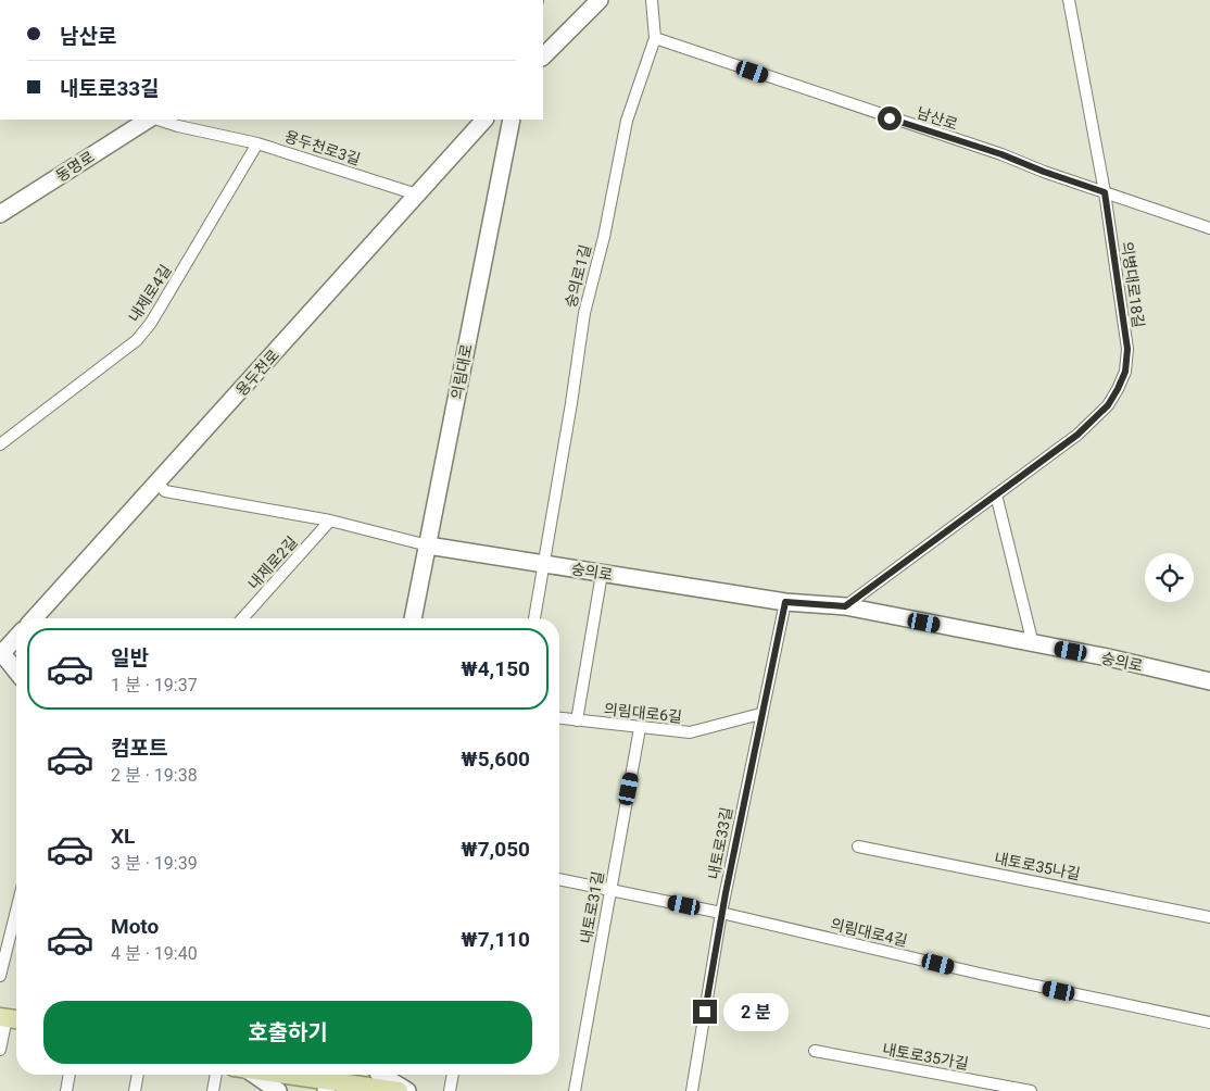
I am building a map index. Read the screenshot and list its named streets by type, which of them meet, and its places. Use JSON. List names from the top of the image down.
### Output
{
  "streets": {
    "street": [
      "남산로",
      "용두천로3길",
      "동명로",
      "숭의로1길",
      "의병대로18길",
      "내제로4길",
      "의림대로",
      "용두천로",
      "내제로2길",
      "숭의로",
      "의림대로6길",
      "내토로33길",
      "내토로35나길",
      "내토로31길",
      "의림대로4길",
      "내토로35가길"
    ]
  },
  "crossings": [
    ["남산로", "숭의로1길"],
    ["남산로", "의병대로18길"],
    ["용두천로3길", "내제로4길"],
    ["용두천로3길", "용두천로"],
    ["숭의로1길", "숭의로"],
    ["의병대로18길", "숭의로"],
    ["의림대로", "숭의로"],
    ["용두천로", "숭의로"],
    ["내제로2길", "숭의로"],
    ["숭의로", "내토로33길"],
    ["의림대로6길", "내토로33길"],
    ["의림대로6길", "내토로31길"],
    ["내토로33길", "의림대로4길"],
    ["내토로31길", "의림대로4길"]
  ],
  "page": {
    "banner": ["남산로", "내토로33길"],
    "list": [
      {
        "name": "일반",
        "note": "1 분 · 19:37",
        "value": "₩4,150"
      },
      {
        "name": "컴포트",
        "note": "2 분 · 19:38",
        "value": "₩5,600"
      },
      {
        "name": "XL",
        "note": "3 분 · 19:39",
        "value": "₩7,050"
      },
      {
        "name": "Moto",
        "note": "4 분 · 19:40",
        "value": "₩7,110"
      }
    ],
    "buttons": "호출하기",
    "bubble": "2 분"
  }
}
